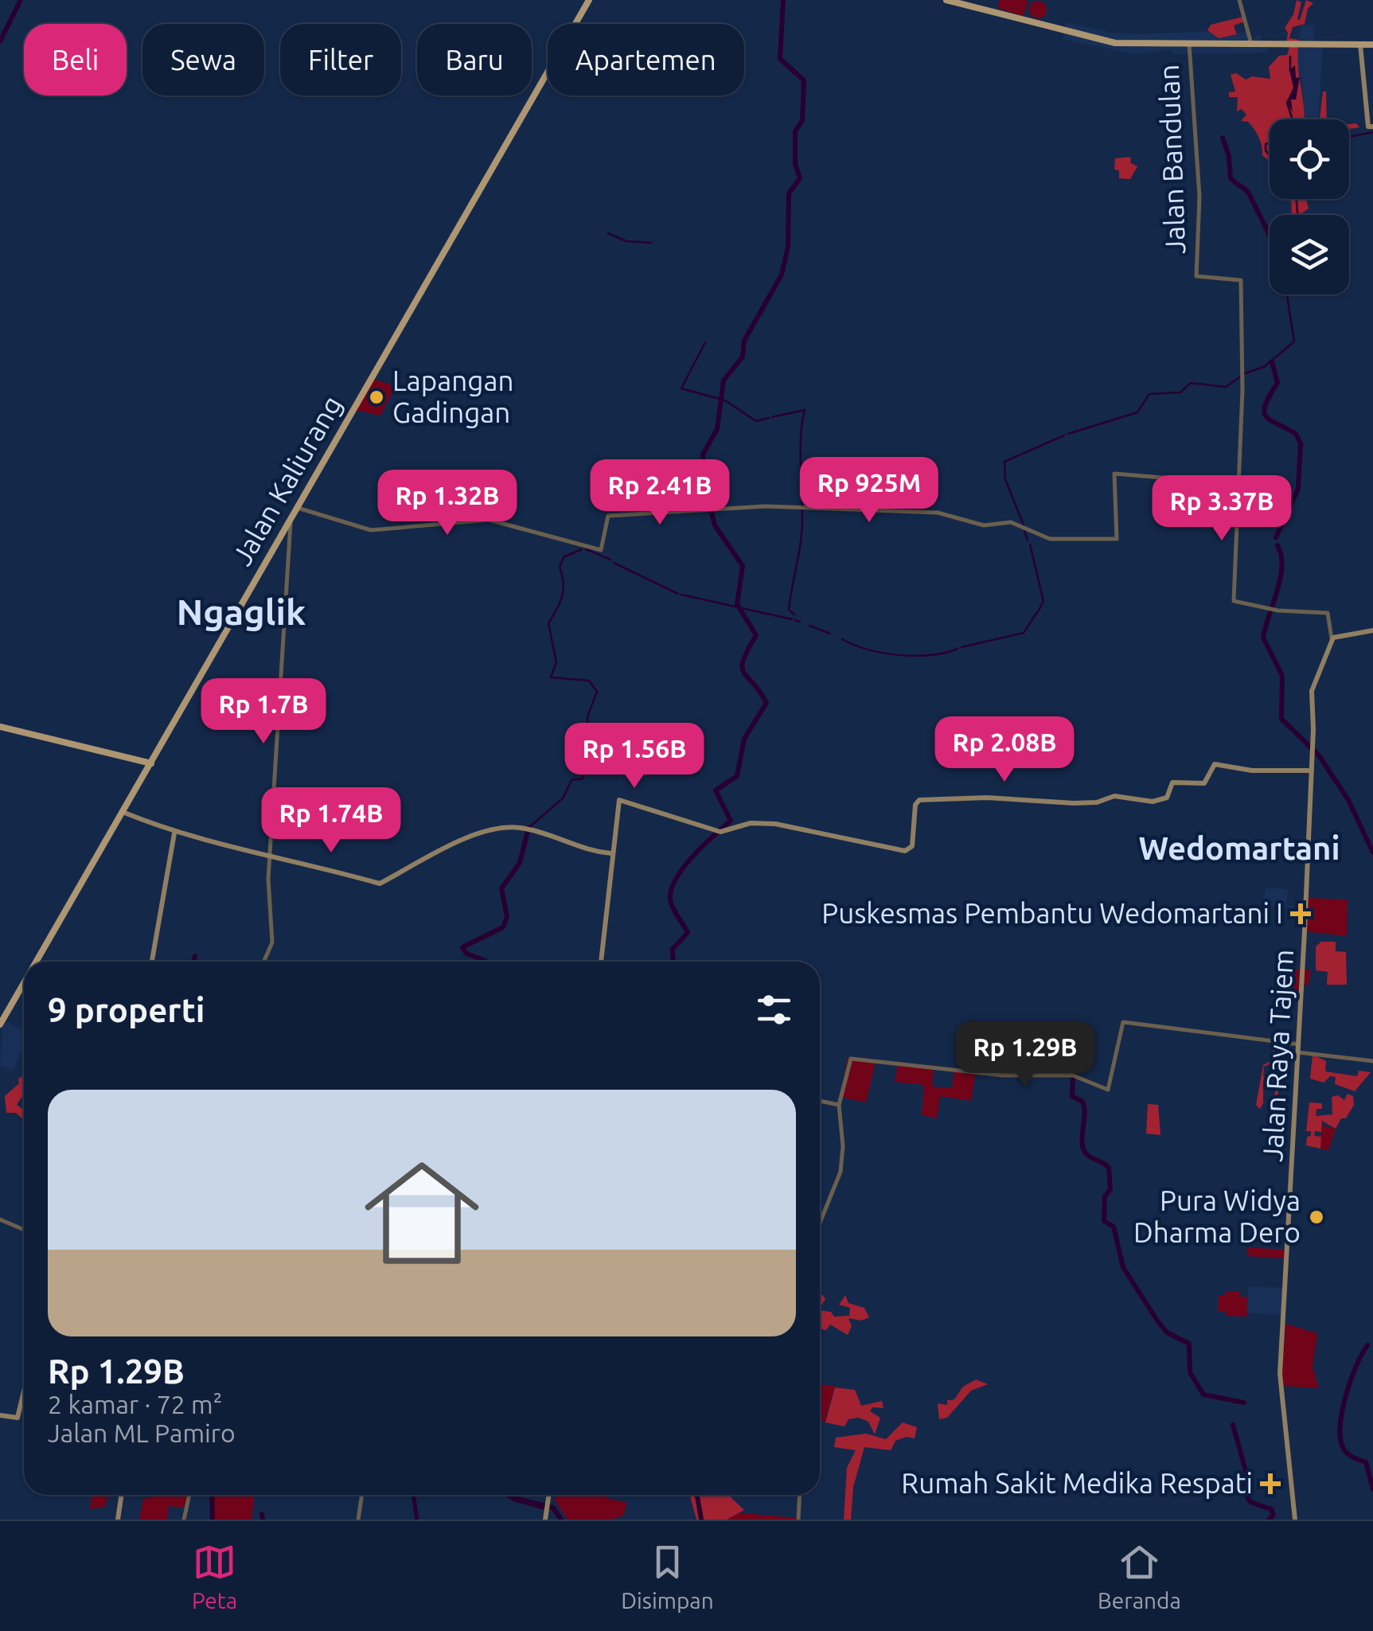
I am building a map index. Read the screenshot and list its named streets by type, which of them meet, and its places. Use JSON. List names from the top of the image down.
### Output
{
  "streets": {
    "main road": ["Jalan Kaliurang", "Jalan Raya Tajem"],
    "street": ["Jalan Bandulan"]
  },
  "districts": ["Ngaglik", "Wedomartani"],
  "places": {
    "other": ["Lapangan Gadingan", "Pura Widya Dharma Dero"],
    "health": ["Puskesmas Pembantu Wedomartani I", "Rumah Sakit Medika Respati"]
  },
  "page": {
    "chip": [
      "Beli",
      "Sewa",
      "Filter",
      "Baru",
      "Apartemen"
    ],
    "price": [
      "Rp 925M",
      "Rp 2.41B",
      "Rp 1.32B",
      "Rp 3.37B",
      "Rp 1.7B",
      "Rp 2.08B",
      "Rp 1.56B",
      "Rp 1.74B",
      "Rp 1.29B"
    ],
    "heading": "9 properti",
    "list": [
      {
        "name": "Rp 1.29B",
        "note": "2 kamar · 72 m² · Jalan ML Pamiro"
      }
    ],
    "tabs": ["Peta", "Disimpan", "Beranda"]
  }
}
